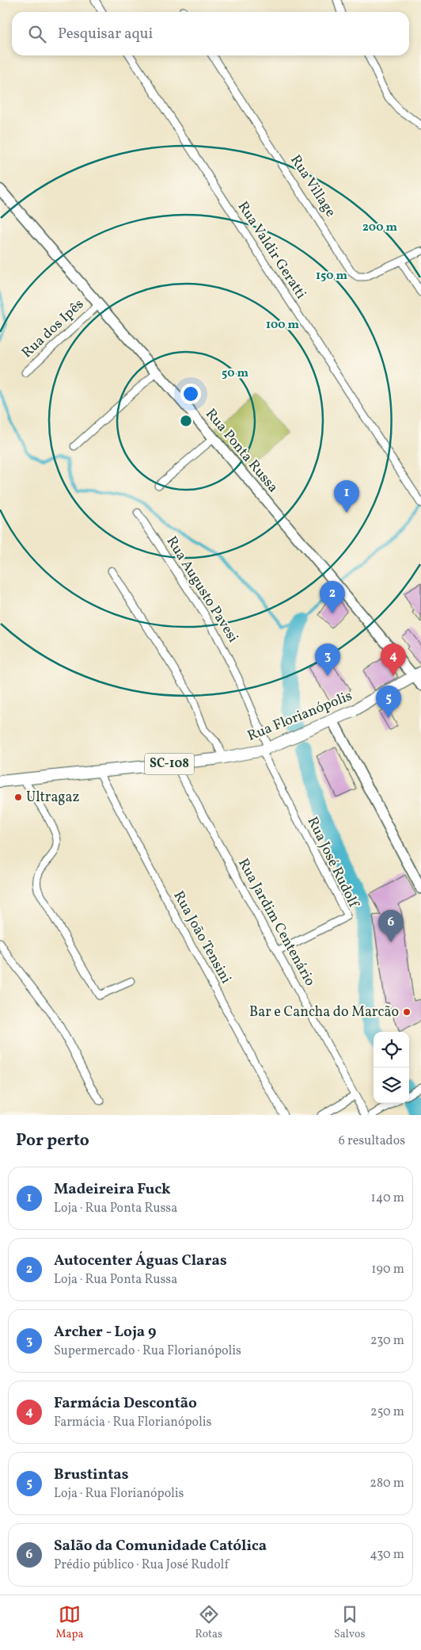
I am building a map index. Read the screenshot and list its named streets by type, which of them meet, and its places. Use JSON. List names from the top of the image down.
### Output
{
  "streets": {
    "main road": ["Rua Florianópolis", "SC-108"],
    "street": [
      "Rua Village",
      "Rua Valdir Geratti",
      "Rua dos Ipês",
      "Rua Ponta Russa",
      "Rua Augusto Pavesi",
      "Rua José Rudolf",
      "Rua Jardim Centenário",
      "Rua João Tensini"
    ]
  },
  "crossings": [
    ["Rua dos Ipês", "Rua Ponta Russa"],
    ["Rua Ponta Russa", "Rua Florianópolis"],
    ["Rua Augusto Pavesi", "Rua Florianópolis"],
    ["Rua Augusto Pavesi", "Rua José Rudolf"],
    ["Rua Florianópolis", "Rua José Rudolf"],
    ["Rua Florianópolis", "Rua Jardim Centenário"],
    ["Rua Florianópolis", "Rua João Tensini"],
    ["Rua José Rudolf", "Rua Jardim Centenário"]
  ],
  "places": ["Ultragaz", "Bar e Cancha do Marcão"],
  "page": {
    "search": "Pesquisar aqui",
    "pins": [
      "1",
      "2",
      "3",
      "4",
      "5",
      "6"
    ],
    "heading": ["Por perto", "6 resultados"],
    "list": [
      {
        "mark": "1",
        "name": "Madeireira Fuck",
        "note": "Loja · Rua Ponta Russa",
        "value": "140 m"
      },
      {
        "mark": "2",
        "name": "Autocenter Águas Claras",
        "note": "Loja · Rua Ponta Russa",
        "value": "190 m"
      },
      {
        "mark": "3",
        "name": "Archer - Loja 9",
        "note": "Supermercado · Rua Florianópolis",
        "value": "230 m"
      },
      {
        "mark": "4",
        "name": "Farmácia Descontão",
        "note": "Farmácia · Rua Florianópolis",
        "value": "250 m"
      },
      {
        "mark": "5",
        "name": "Brustintas",
        "note": "Loja · Rua Florianópolis",
        "value": "280 m"
      },
      {
        "mark": "6",
        "name": "Salão da Comunidade Católica",
        "note": "Prédio público · Rua José Rudolf",
        "value": "430 m"
      }
    ],
    "nav": ["Mapa", "Rotas", "Salvos"]
  },
  "rings": [
    "200 m",
    "150 m",
    "100 m",
    "50 m"
  ]
}
